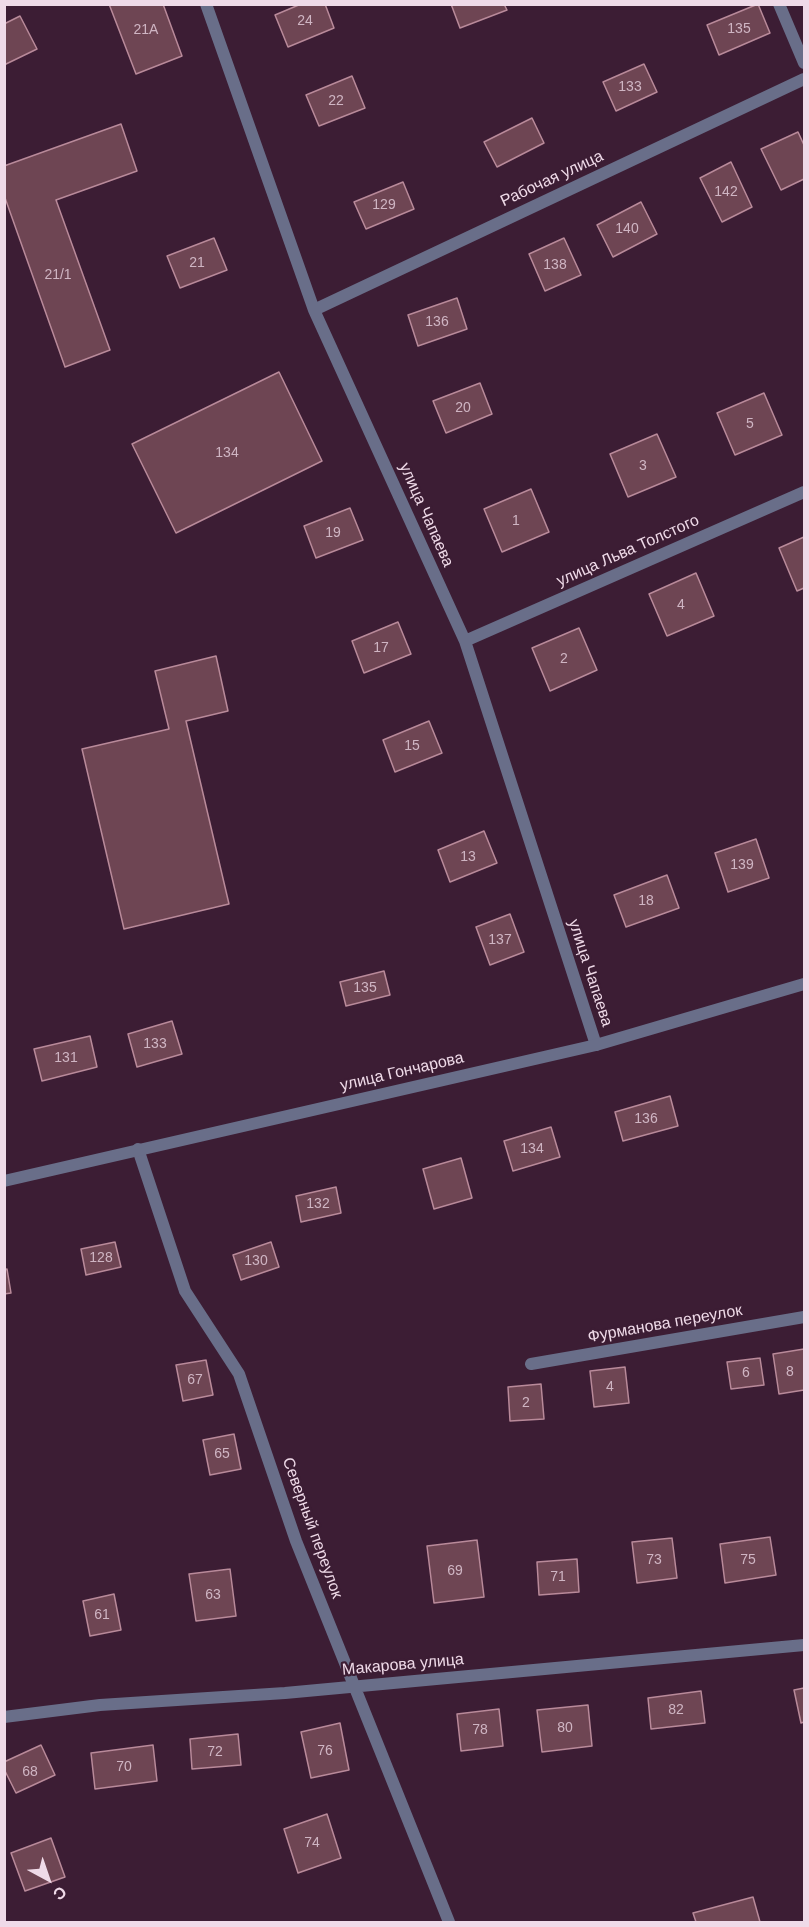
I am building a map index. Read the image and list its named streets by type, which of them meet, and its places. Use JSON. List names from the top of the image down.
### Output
{
  "streets": {
    "street": [
      "Рабочая улица",
      "улица Чапаева",
      "улица Льва Толстого",
      "улица Гончарова",
      "Фурманова переулок",
      "Северный переулок",
      "Макарова улица"
    ]
  },
  "crossings": [
    ["Рабочая улица", "улица Чапаева"],
    ["улица Чапаева", "улица Льва Толстого"],
    ["улица Чапаева", "улица Гончарова"],
    ["улица Гончарова", "Северный переулок"],
    ["Северный переулок", "Макарова улица"]
  ],
  "house_numbers": [
    "24",
    "135",
    "21А",
    "133",
    "22",
    "142",
    "129",
    "140",
    "21",
    "138",
    "21/1",
    "136",
    "20",
    "5",
    "134",
    "3",
    "1",
    "19",
    "4",
    "17",
    "2",
    "15",
    "13",
    "139",
    "18",
    "137",
    "135",
    "133",
    "131",
    "136",
    "134",
    "132",
    "128",
    "130",
    "8",
    "6",
    "67",
    "4",
    "2",
    "65",
    "73",
    "75",
    "69",
    "71",
    "63",
    "61",
    "82",
    "80",
    "78",
    "76",
    "72",
    "70",
    "68",
    "74"
  ],
  "north": "bottom right"
}
